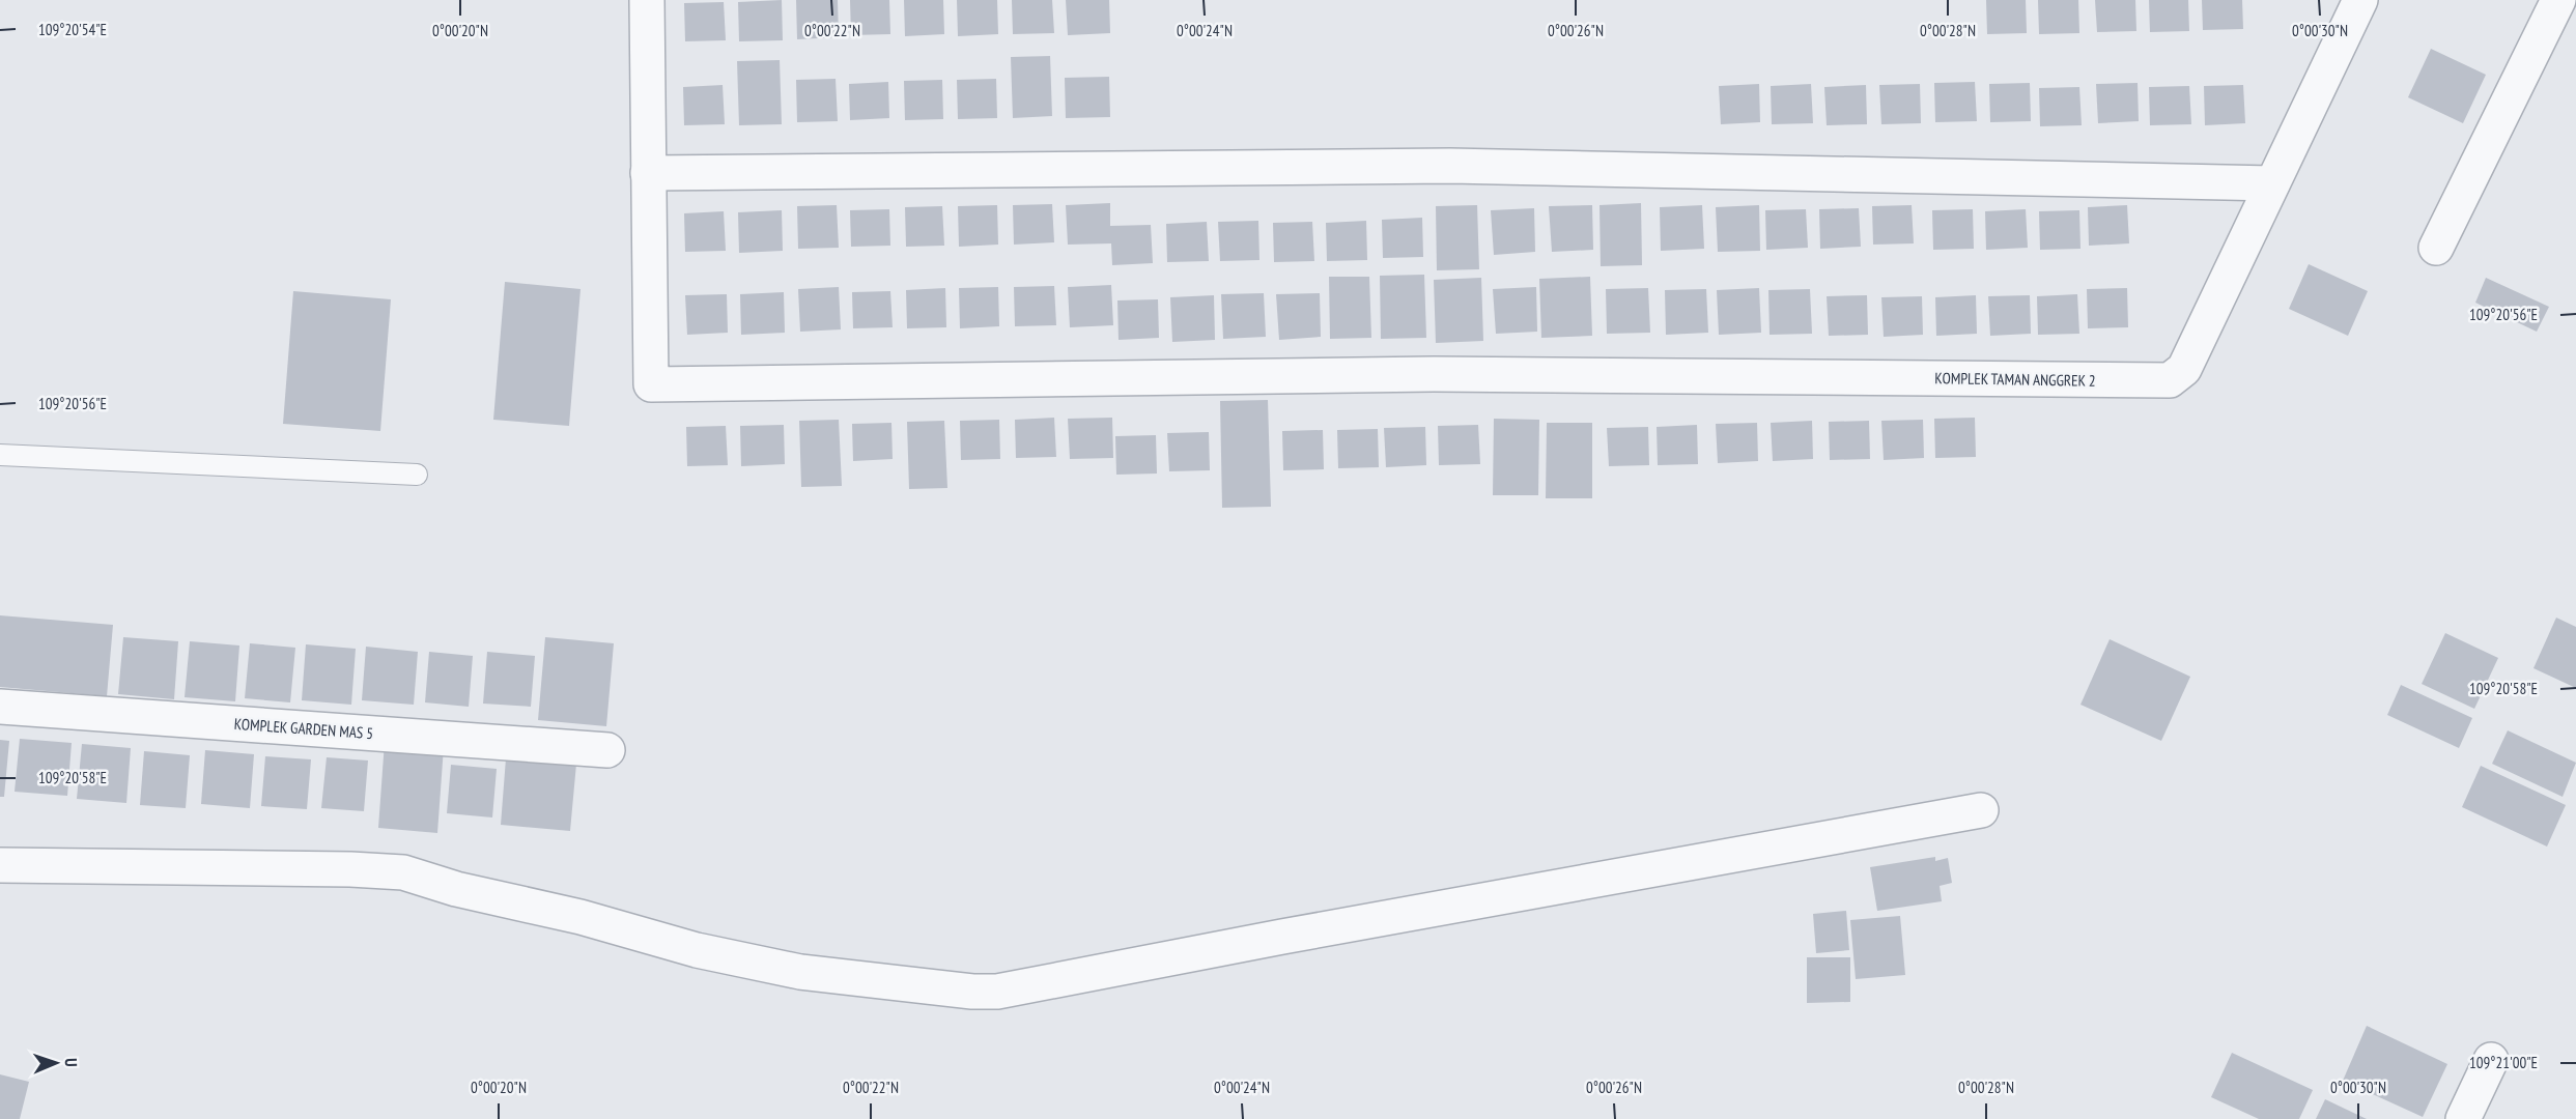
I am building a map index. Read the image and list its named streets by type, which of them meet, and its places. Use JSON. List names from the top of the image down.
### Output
{
  "streets": {
    "street": ["KOMPLEK TAMAN ANGGREK 2", "KOMPLEK GARDEN MAS 5"]
  },
  "north": "right",
  "coordinates": [
    "109°20'54\"E",
    "0°00'20\"N",
    "0°00'22\"N",
    "0°00'24\"N",
    "0°00'26\"N",
    "0°00'28\"N",
    "0°00'30\"N",
    "109°20'56\"E",
    "109°20'58\"E",
    "109°21'00\"E"
  ]
}
